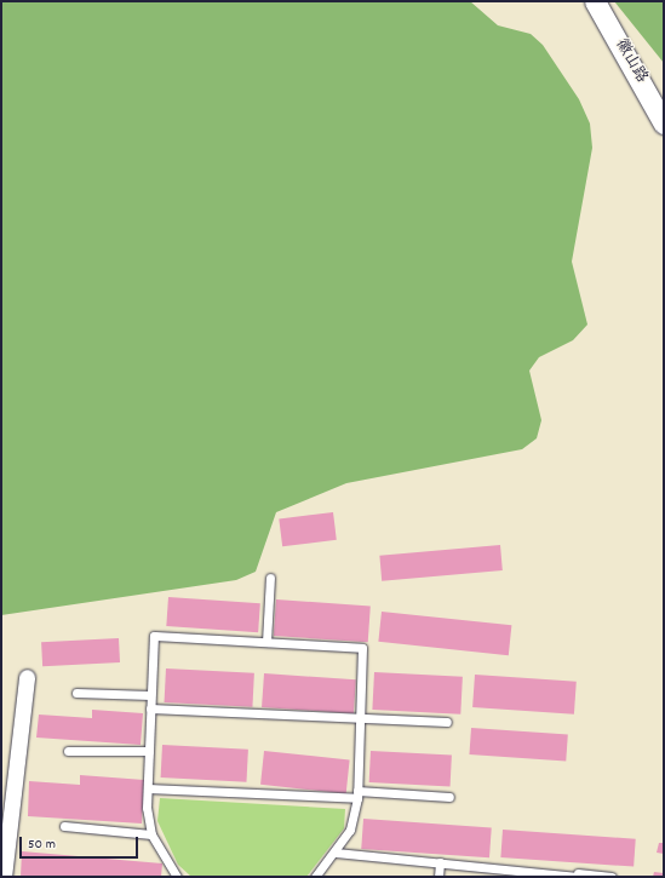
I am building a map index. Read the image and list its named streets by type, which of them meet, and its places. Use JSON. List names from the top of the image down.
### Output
{
  "streets": {
    "street": ["徽山路"]
  },
  "scale_bar": "50 m"
}
